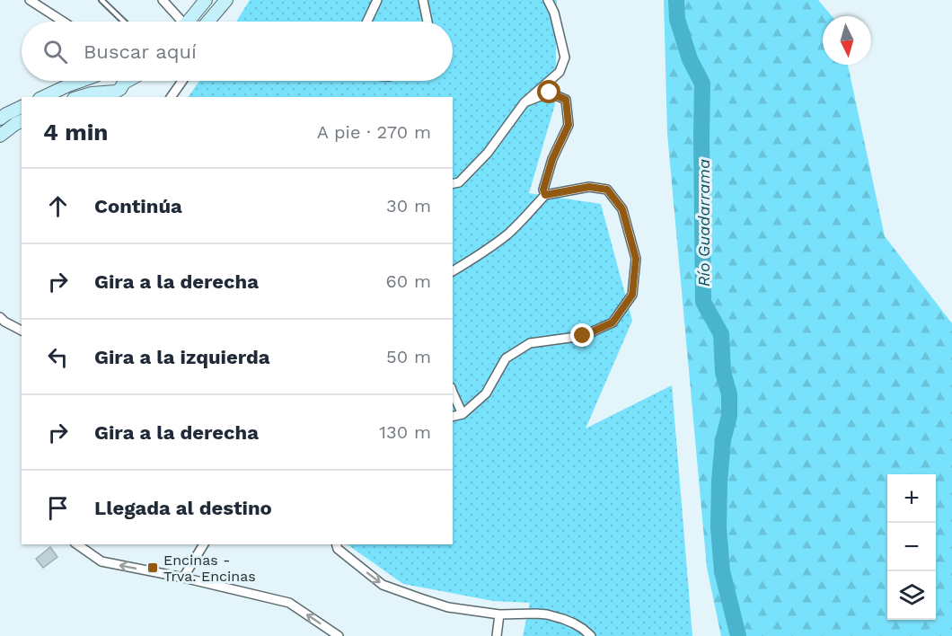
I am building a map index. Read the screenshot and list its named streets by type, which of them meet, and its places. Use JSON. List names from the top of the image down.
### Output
{
  "water": ["Río Guadarrama"],
  "places": {
    "transit": ["Encinas - Trva. Encinas"]
  },
  "north": "bottom",
  "page": {
    "search": "Buscar aquí",
    "heading": ["4 min", "A pie · 270 m"],
    "list": [
      ["Continúa", "30 m"],
      ["Gira a la derecha", "60 m"],
      ["Gira a la izquierda", "50 m"],
      ["Gira a la derecha", "130 m"],
      "Llegada al destino"
    ],
    "map_buttons": ["+", "−"]
  }
}
